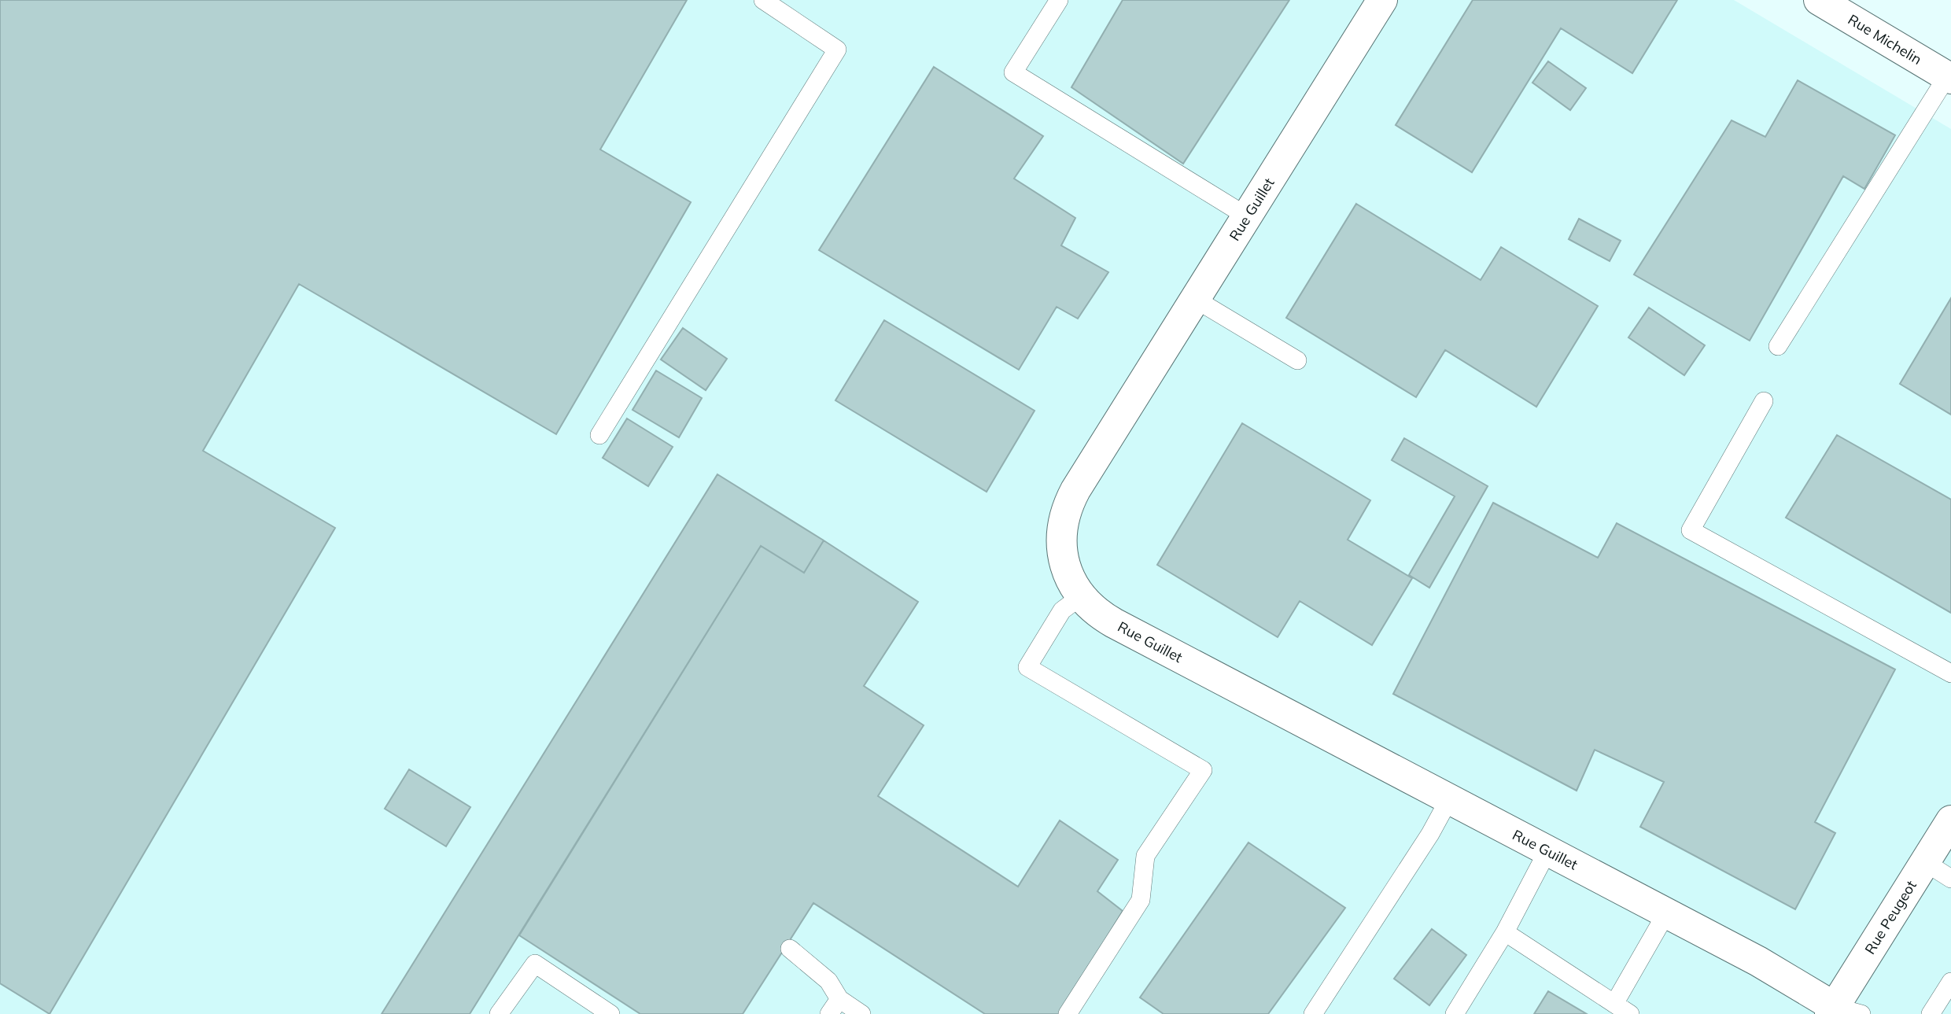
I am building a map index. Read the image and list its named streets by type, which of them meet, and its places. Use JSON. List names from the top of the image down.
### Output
{
  "streets": {
    "street": ["Rue Michelin", "Rue Guillet", "Rue Peugeot"]
  },
  "crossings": [
    ["Rue Guillet", "Rue Peugeot"]
  ]
}
